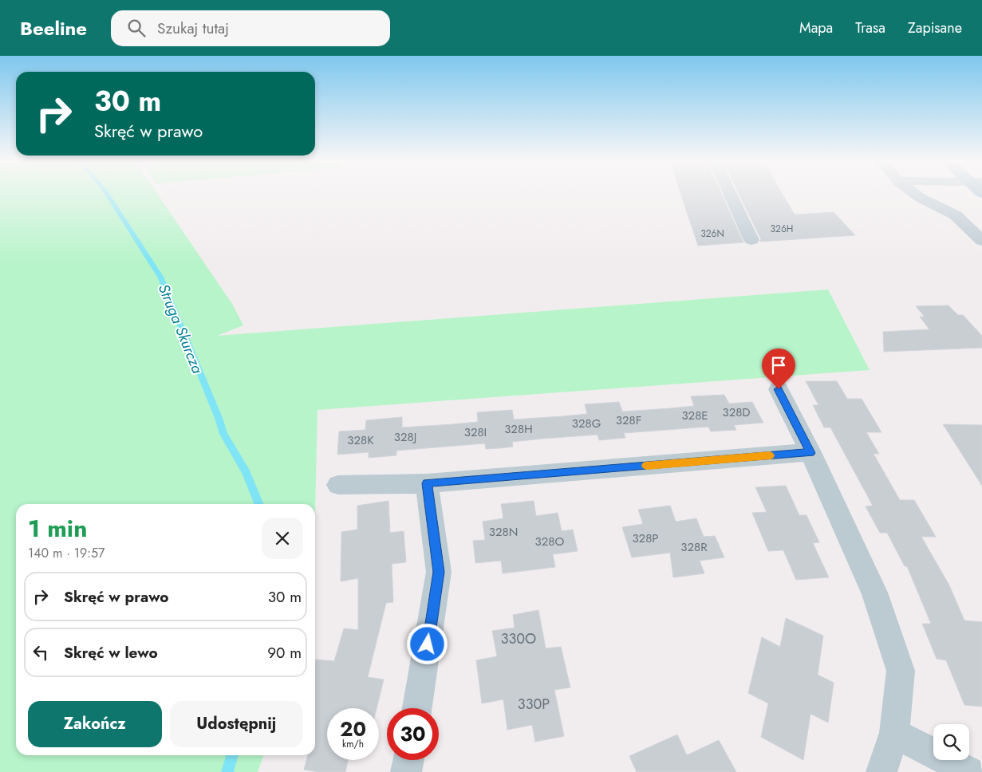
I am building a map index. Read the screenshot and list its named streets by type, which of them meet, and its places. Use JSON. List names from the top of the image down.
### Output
{
  "water": ["Struga Skurcza"],
  "house_numbers": [
    "326H",
    "326N",
    "328D",
    "328E",
    "328F",
    "328G",
    "328H",
    "328I",
    "328J",
    "328K",
    "328N",
    "328P",
    "328O",
    "328R",
    "330O",
    "330P"
  ],
  "page": {
    "header": "Beeline",
    "search": "Szukaj tutaj",
    "nav": ["Mapa", "Trasa", "Zapisane"],
    "turn": ["30 m", "Skręć w prawo"],
    "heading": ["1 min", "140 m · 19:57"],
    "list": [
      {
        "name": "Skręć w prawo",
        "value": "30 m"
      },
      {
        "name": "Skręć w lewo",
        "value": "90 m"
      }
    ],
    "buttons": ["Zakończ", "Udostępnij"],
    "speed": "20 km/h",
    "limit": "30"
  }
}
